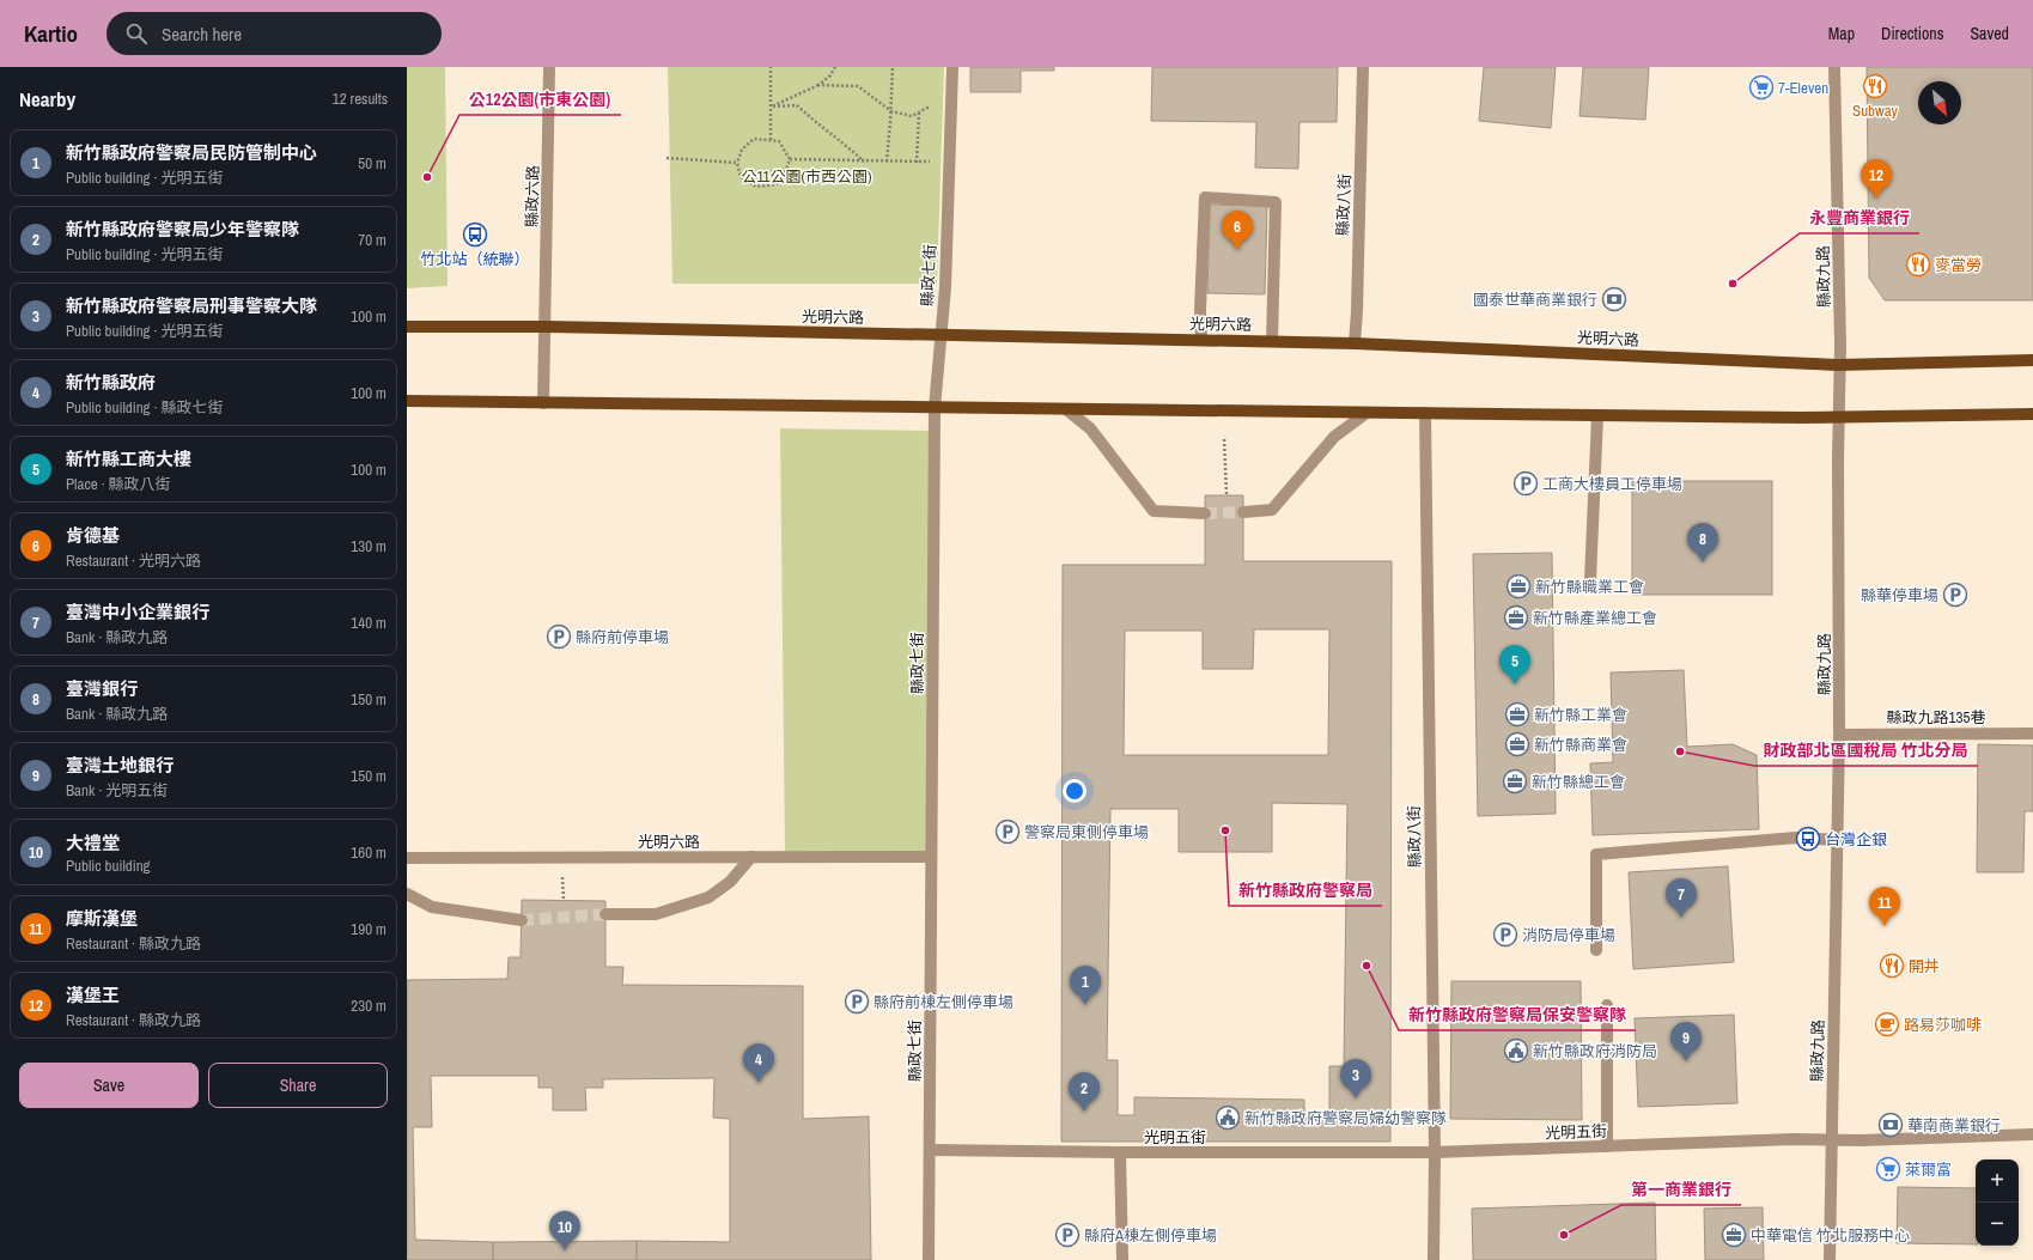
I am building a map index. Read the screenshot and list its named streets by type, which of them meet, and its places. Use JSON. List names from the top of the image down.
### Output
{
  "streets": {
    "main road": ["光明六路"],
    "street": [
      "縣政六路",
      "縣政八街",
      "縣政七街",
      "縣政九路",
      "縣政九路135巷",
      "光明五街"
    ]
  },
  "crossings": [
    ["縣政六路", "光明六路"],
    ["縣政八街", "光明六路"],
    ["縣政八街", "光明五街"],
    ["縣政七街", "光明六路"],
    ["縣政七街", "光明五街"],
    ["縣政九路", "光明六路"],
    ["縣政九路", "縣政九路135巷"],
    ["縣政九路", "光明五街"]
  ],
  "parks": ["公11公園(市西公園)"],
  "places": {
    "restaurant": ["Subway", "麥當勞", "開丼"],
    "supermarket": ["7-Eleven", "萊爾富"],
    "other": [
      "公12公園(市東公園)",
      "永豐商業銀行",
      "財政部北區國稅局 竹北分局",
      "新竹縣政府警察局",
      "新竹縣政府警察局保安警察隊",
      "第一商業銀行"
    ],
    "bus stop": ["竹北站（統聯）", "台灣企銀"],
    "bank": ["國泰世華商業銀行", "華南商業銀行"],
    "parking": [
      "工商大樓員工停車場",
      "縣華停車場",
      "縣府前停車場",
      "警察局東側停車場",
      "消防局停車場",
      "縣府前棟左側停車場",
      "縣府A棟左側停車場"
    ],
    "office": [
      "新竹縣職業工會",
      "新竹縣產業總工會",
      "新竹縣工業會",
      "新竹縣商業會",
      "新竹縣總工會",
      "中華電信 竹北服務中心"
    ],
    "cafe": ["路易莎咖啡"],
    "public building": ["新竹縣政府消防局", "新竹縣政府警察局婦幼警察隊"]
  },
  "north": "bottom right",
  "page": {
    "header": "Kartio",
    "search": "Search here",
    "nav": ["Map", "Directions", "Saved"],
    "heading": ["Nearby", "12 results"],
    "list": [
      {
        "mark": "1",
        "name": "新竹縣政府警察局民防管制中心",
        "note": "Public building · 光明五街",
        "value": "50 m"
      },
      {
        "mark": "2",
        "name": "新竹縣政府警察局少年警察隊",
        "note": "Public building · 光明五街",
        "value": "70 m"
      },
      {
        "mark": "3",
        "name": "新竹縣政府警察局刑事警察大隊",
        "note": "Public building · 光明五街",
        "value": "100 m"
      },
      {
        "mark": "4",
        "name": "新竹縣政府",
        "note": "Public building · 縣政七街",
        "value": "100 m"
      },
      {
        "mark": "5",
        "name": "新竹縣工商大樓",
        "note": "Place · 縣政八街",
        "value": "100 m"
      },
      {
        "mark": "6",
        "name": "肯德基",
        "note": "Restaurant · 光明六路",
        "value": "130 m"
      },
      {
        "mark": "7",
        "name": "臺灣中小企業銀行",
        "note": "Bank · 縣政九路",
        "value": "140 m"
      },
      {
        "mark": "8",
        "name": "臺灣銀行",
        "note": "Bank · 縣政九路",
        "value": "150 m"
      },
      {
        "mark": "9",
        "name": "臺灣土地銀行",
        "note": "Bank · 光明五街",
        "value": "150 m"
      },
      {
        "mark": "10",
        "name": "大禮堂",
        "note": "Public building",
        "value": "160 m"
      },
      {
        "mark": "11",
        "name": "摩斯漢堡",
        "note": "Restaurant · 縣政九路",
        "value": "190 m"
      },
      {
        "mark": "12",
        "name": "漢堡王",
        "note": "Restaurant · 縣政九路",
        "value": "230 m"
      }
    ],
    "pins": [
      "12",
      "6",
      "8",
      "5",
      "7",
      "11",
      "1",
      "9",
      "4",
      "3",
      "2",
      "10"
    ],
    "buttons": ["Save", "Share"],
    "map_buttons": ["+", "−"]
  }
}
